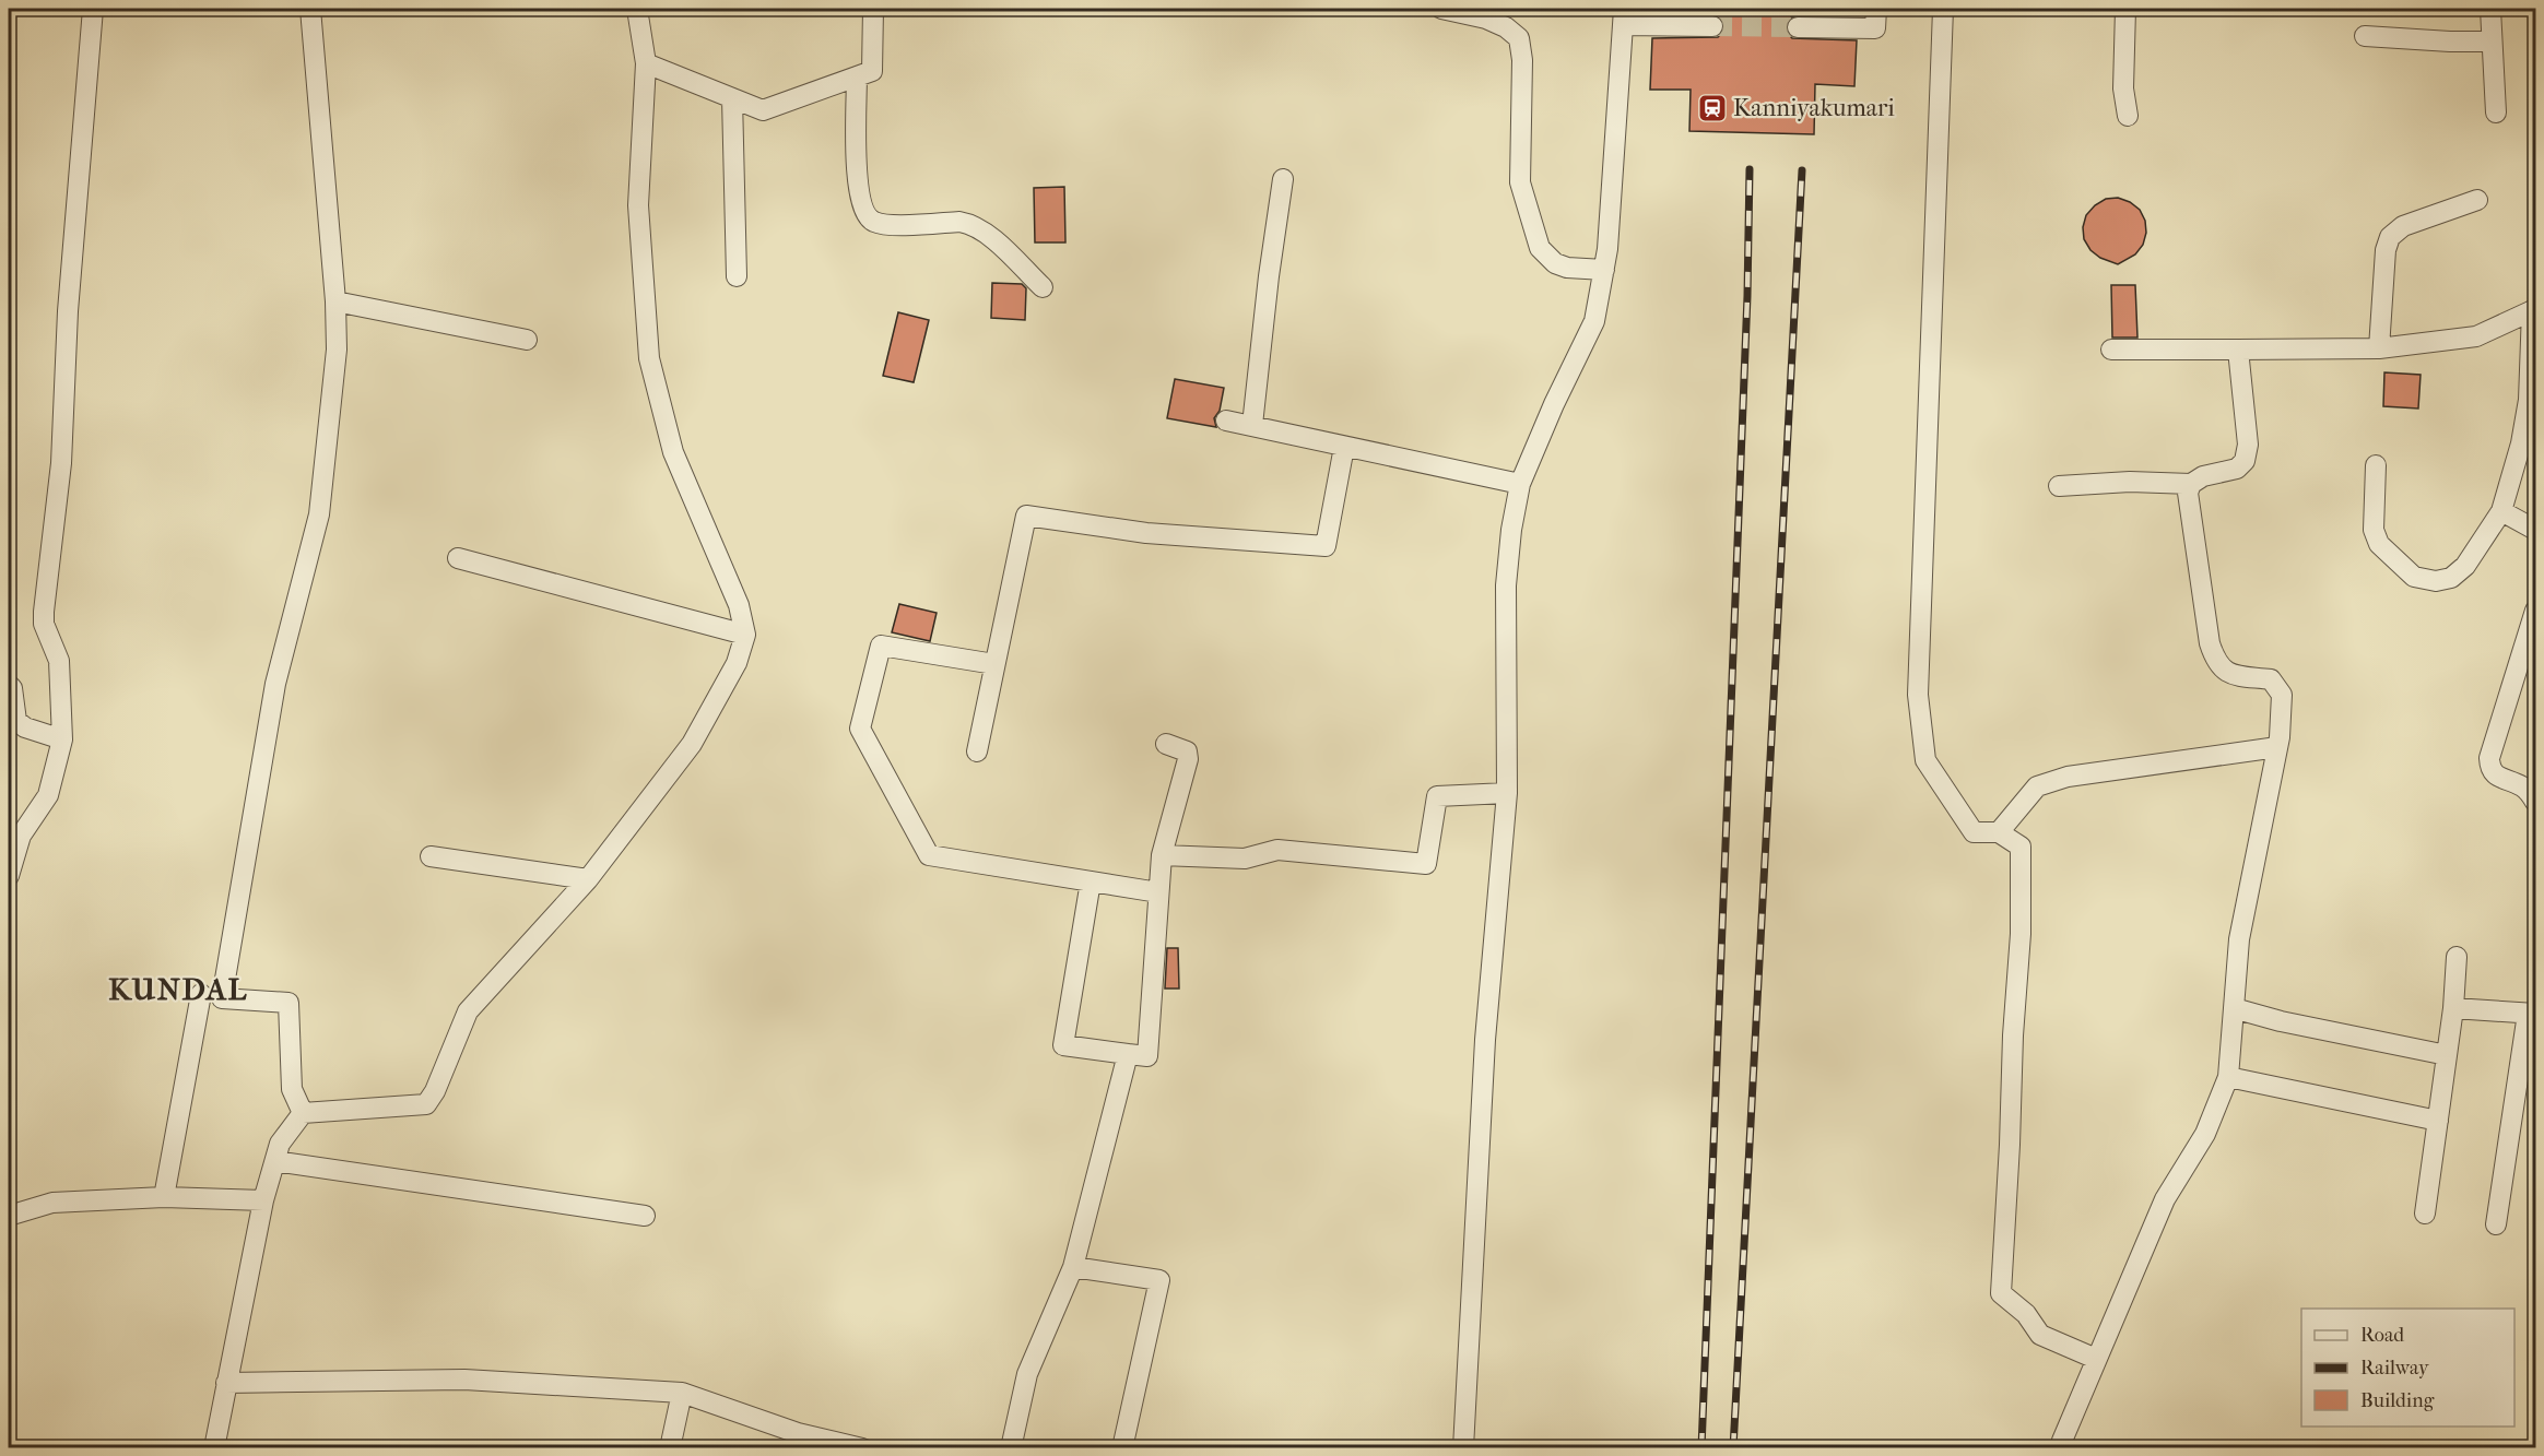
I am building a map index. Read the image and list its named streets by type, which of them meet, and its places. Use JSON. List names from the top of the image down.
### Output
{
  "districts": ["KUNDAL"],
  "places": {
    "station": ["Kanniyakumari"]
  },
  "legend": ["Road", "Railway", "Building"]
}
